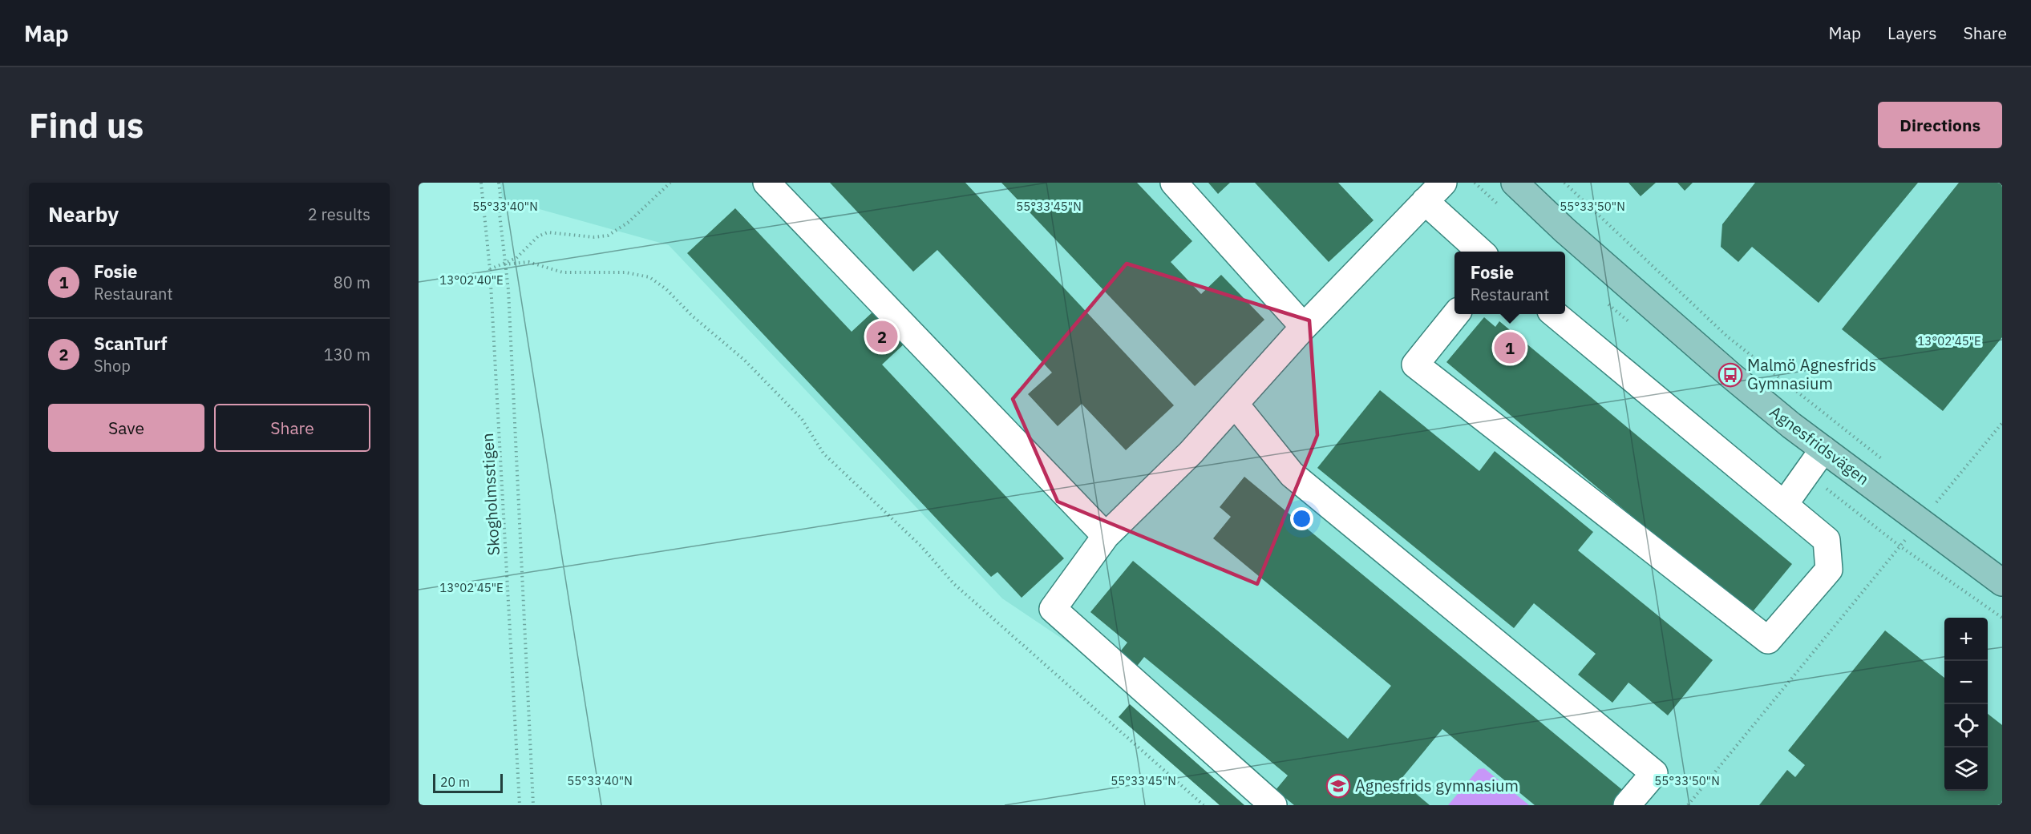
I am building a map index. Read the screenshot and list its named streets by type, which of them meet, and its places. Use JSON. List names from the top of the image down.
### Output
{
  "streets": {
    "main road": ["Agnesfridsvägen"],
    "path": ["Skogholmsstigen"]
  },
  "places": {
    "bus stop": ["Malmö Agnesfrids Gymnasium"],
    "school or university": ["Agnesfrids gymnasium"]
  },
  "scale_bar": "20 m",
  "page": {
    "header": "Map",
    "nav": ["Map", "Layers", "Share"],
    "buttons": [
      "Directions",
      ["Save", "Share"]
    ],
    "title": "Find us",
    "heading": ["Nearby", "2 results"],
    "list": [
      {
        "mark": "1",
        "name": "Fosie",
        "note": "Restaurant",
        "value": "80 m"
      },
      {
        "mark": "2",
        "name": "ScanTurf",
        "note": "Shop",
        "value": "130 m"
      }
    ],
    "popup": ["Fosie", "Restaurant"],
    "pins": ["2", "1"],
    "map_buttons": ["+", "−"],
    "scale": "20 m"
  },
  "coordinates": [
    "55°33'40\"N",
    "55°33'45\"N",
    "55°33'50\"N",
    "13°02'40\"E",
    "13°02'45\"E"
  ]
}
